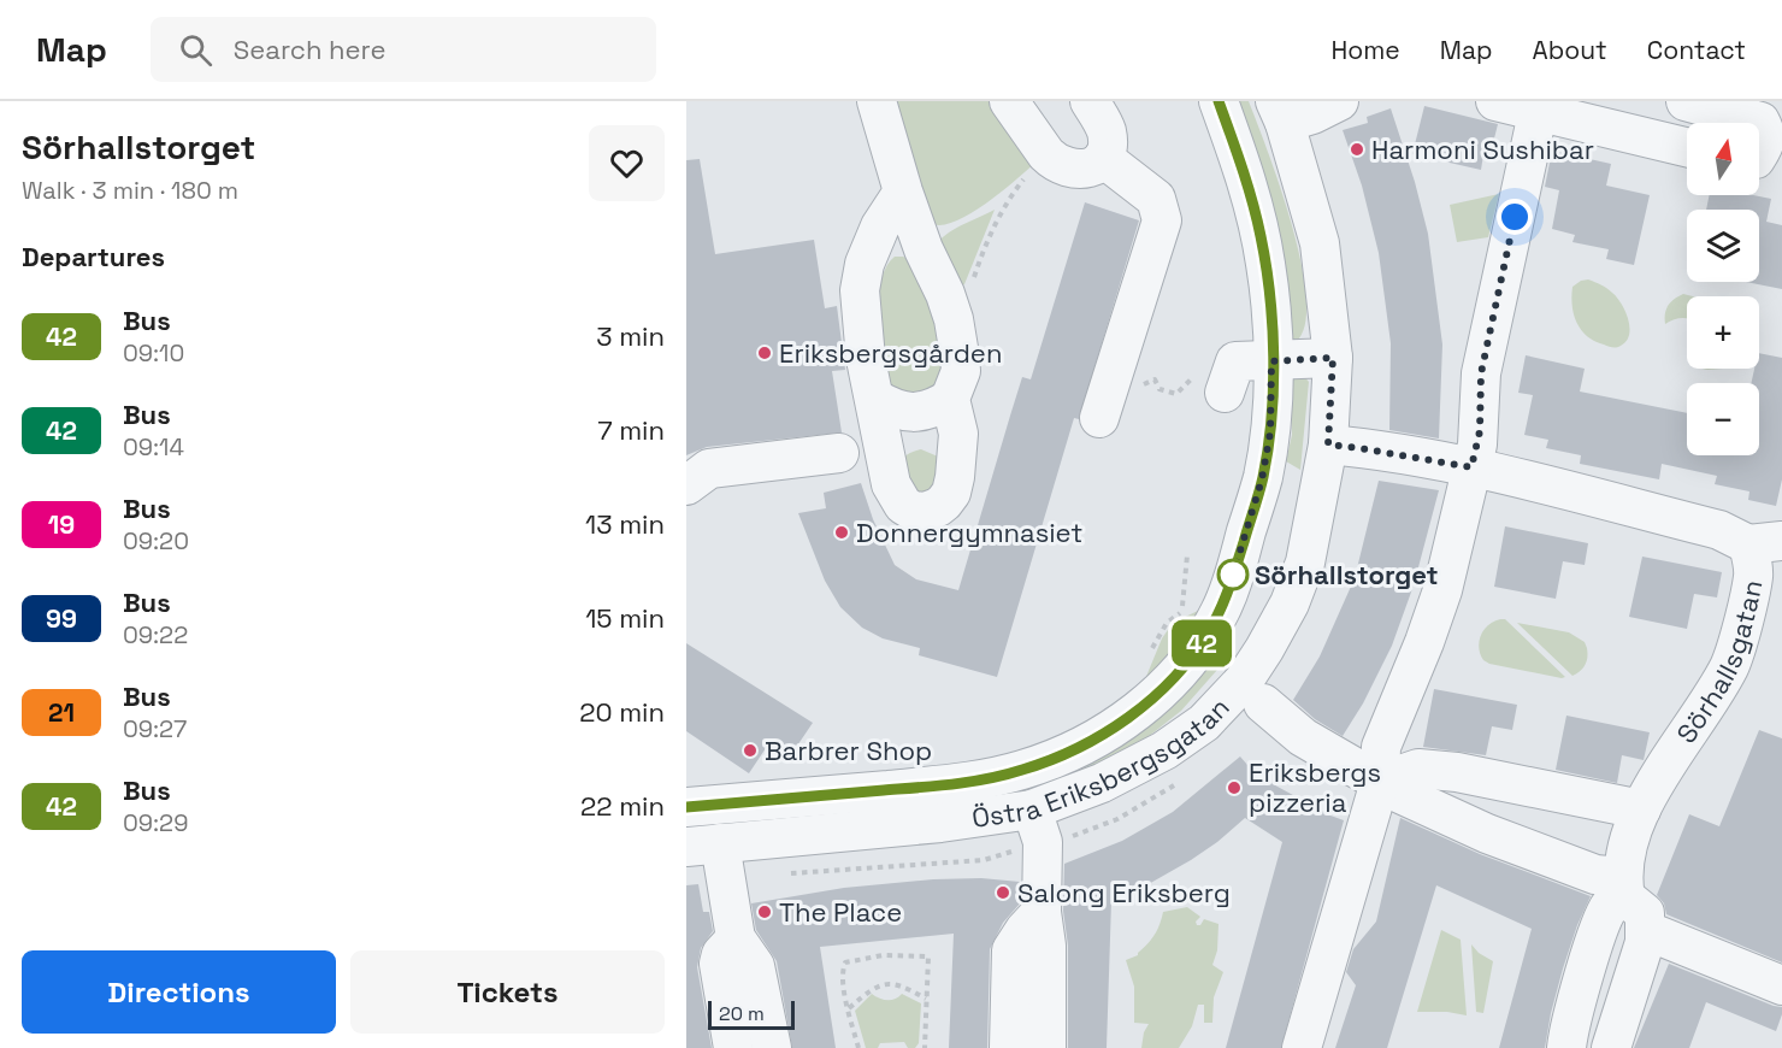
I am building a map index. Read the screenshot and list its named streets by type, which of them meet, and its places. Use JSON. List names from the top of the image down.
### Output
{
  "streets": {
    "street": ["Sörhallsgatan", "Östra Eriksbergsgatan"]
  },
  "crossings": [
    ["Sörhallsgatan", "Östra Eriksbergsgatan"]
  ],
  "places": [
    "Harmoni Sushibar",
    "Eriksbergsgården",
    "Donnergymnasiet",
    "Sörhallstorget",
    "Barbrer Shop",
    "Eriksbergs pizzeria",
    "Salong Eriksberg",
    "The Place"
  ],
  "lines": ["bus line 42"],
  "scale_bar": "20 m",
  "north": "top",
  "page": {
    "header": "Map",
    "search": "Search here",
    "nav": [
      "Home",
      "Map",
      "About",
      "Contact"
    ],
    "heading": [
      ["Sörhallstorget", "Walk · 3 min · 180 m"],
      "Departures"
    ],
    "on_map": "42",
    "map_buttons": ["+", "−"],
    "list": [
      {
        "mark": "42",
        "name": "Bus",
        "note": "09:10",
        "value": "3 min"
      },
      {
        "mark": "42",
        "name": "Bus",
        "note": "09:14",
        "value": "7 min"
      },
      {
        "mark": "19",
        "name": "Bus",
        "note": "09:20",
        "value": "13 min"
      },
      {
        "mark": "99",
        "name": "Bus",
        "note": "09:22",
        "value": "15 min"
      },
      {
        "mark": "21",
        "name": "Bus",
        "note": "09:27",
        "value": "20 min"
      },
      {
        "mark": "42",
        "name": "Bus",
        "note": "09:29",
        "value": "22 min"
      }
    ],
    "buttons": ["Directions", "Tickets"],
    "scale": "20 m"
  }
}
